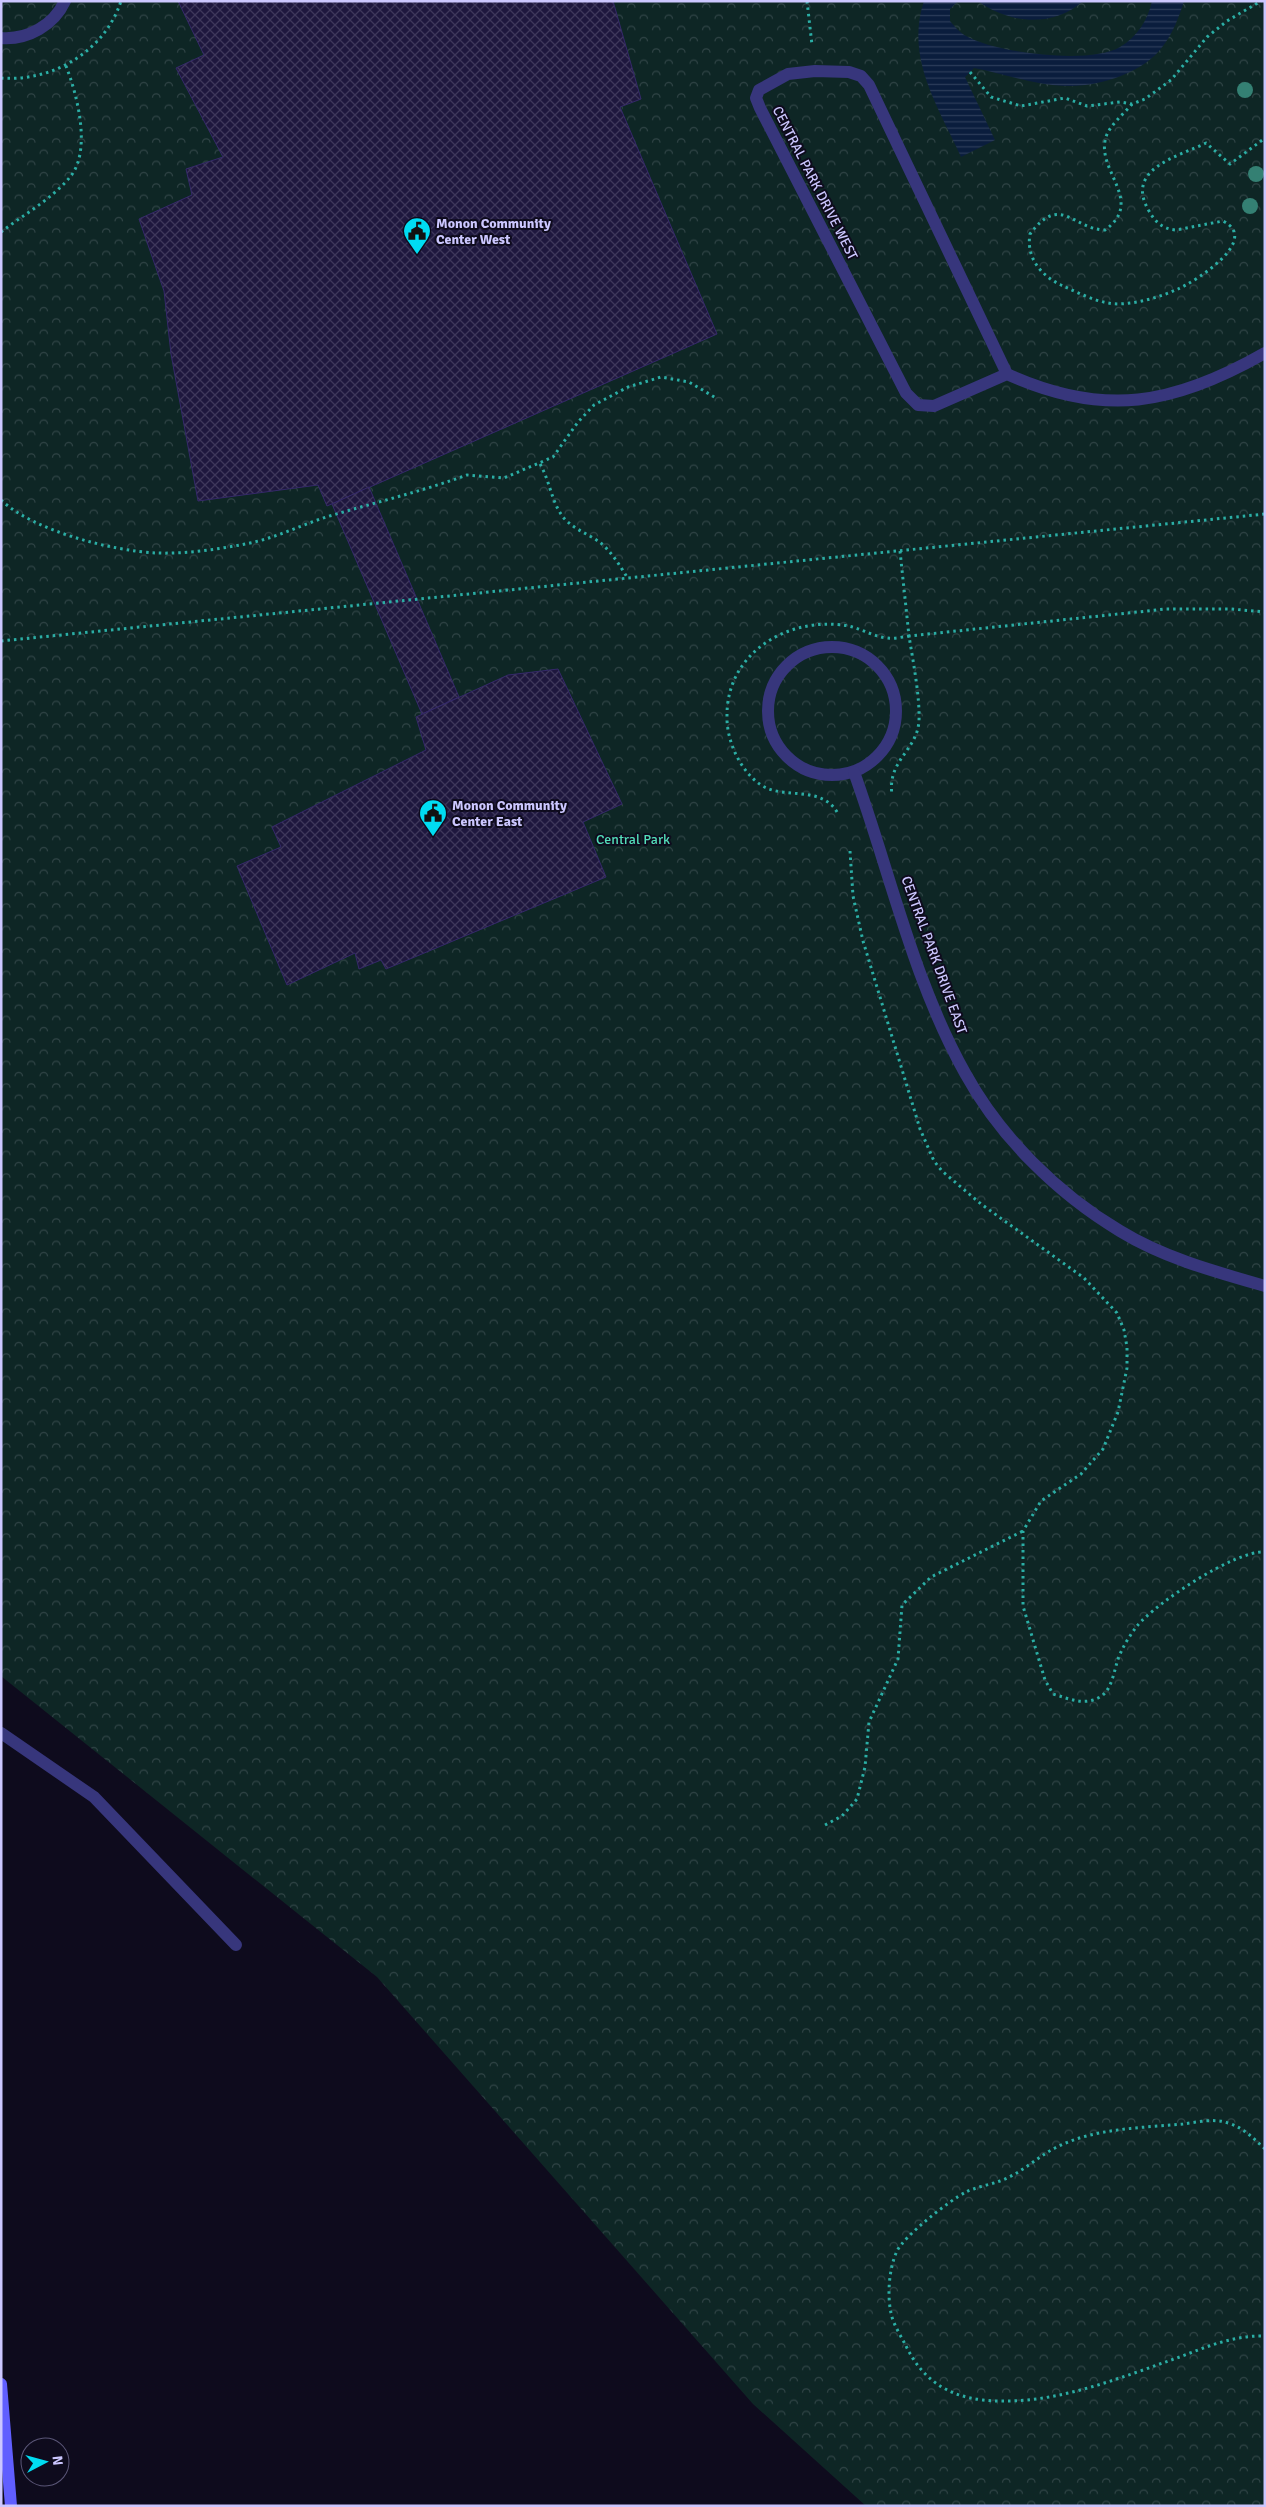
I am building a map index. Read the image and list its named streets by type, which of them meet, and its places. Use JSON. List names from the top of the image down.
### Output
{
  "streets": {
    "street": ["CENTRAL PARK DRIVE WEST", "CENTRAL PARK DRIVE EAST"]
  },
  "parks": ["Central Park"],
  "places": {
    "public building": ["Monon Community Center West", "Monon Community Center East"]
  },
  "north": "right"
}
